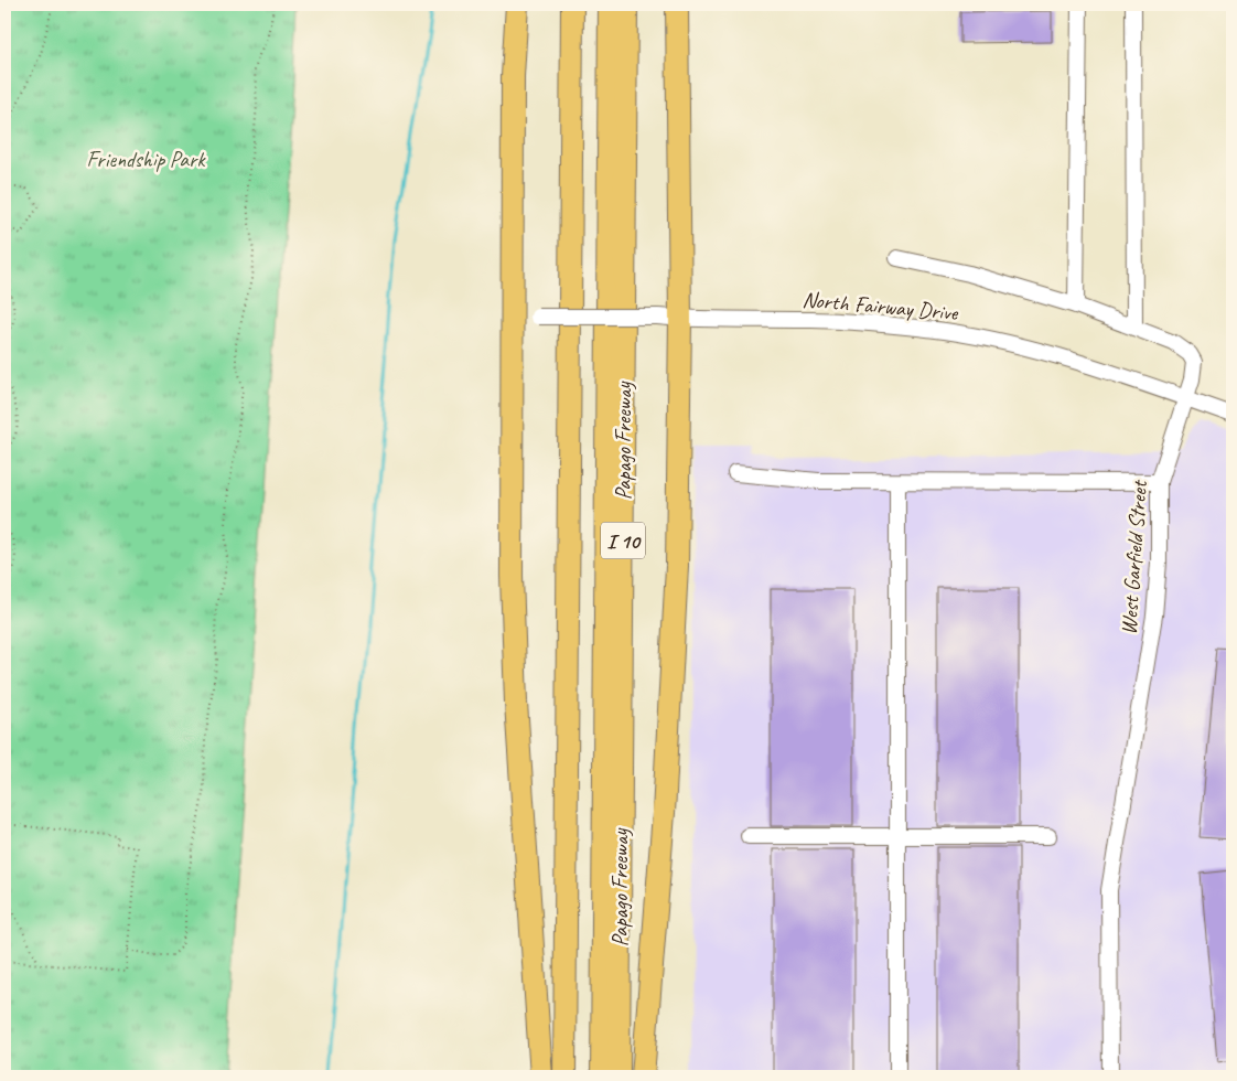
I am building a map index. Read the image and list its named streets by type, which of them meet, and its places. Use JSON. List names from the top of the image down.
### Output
{
  "streets": {
    "highway": ["Papago Freeway", "I 10"],
    "street": ["North Fairway Drive", "West Garfield Street"]
  },
  "crossings": [
    ["North Fairway Drive", "West Garfield Street"]
  ],
  "parks": ["Friendship Park"]
}
